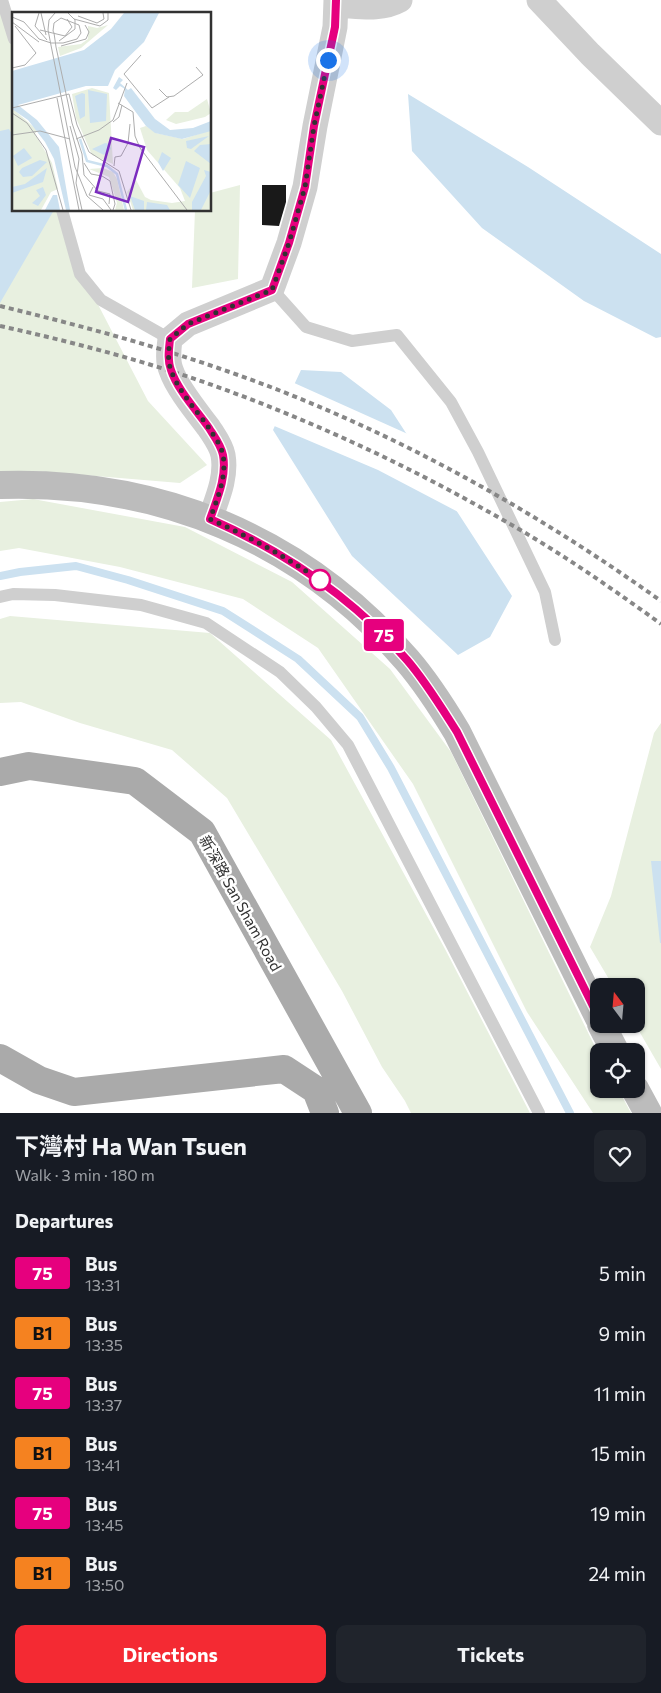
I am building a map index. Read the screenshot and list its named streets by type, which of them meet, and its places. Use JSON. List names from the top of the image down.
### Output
{
  "streets": {
    "main road": ["新深路 San Sham Road"]
  },
  "lines": ["bus line 75"],
  "north": "top",
  "page": {
    "on_map": "75",
    "heading": [
      ["下灣村 Ha Wan Tsuen", "Walk · 3 min · 180 m"],
      "Departures"
    ],
    "list": [
      {
        "mark": "75",
        "name": "Bus",
        "note": "13:31",
        "value": "5 min"
      },
      {
        "mark": "B1",
        "name": "Bus",
        "note": "13:35",
        "value": "9 min"
      },
      {
        "mark": "75",
        "name": "Bus",
        "note": "13:37",
        "value": "11 min"
      },
      {
        "mark": "B1",
        "name": "Bus",
        "note": "13:41",
        "value": "15 min"
      },
      {
        "mark": "75",
        "name": "Bus",
        "note": "13:45",
        "value": "19 min"
      },
      {
        "mark": "B1",
        "name": "Bus",
        "note": "13:50",
        "value": "24 min"
      }
    ],
    "buttons": ["Directions", "Tickets"]
  }
}
